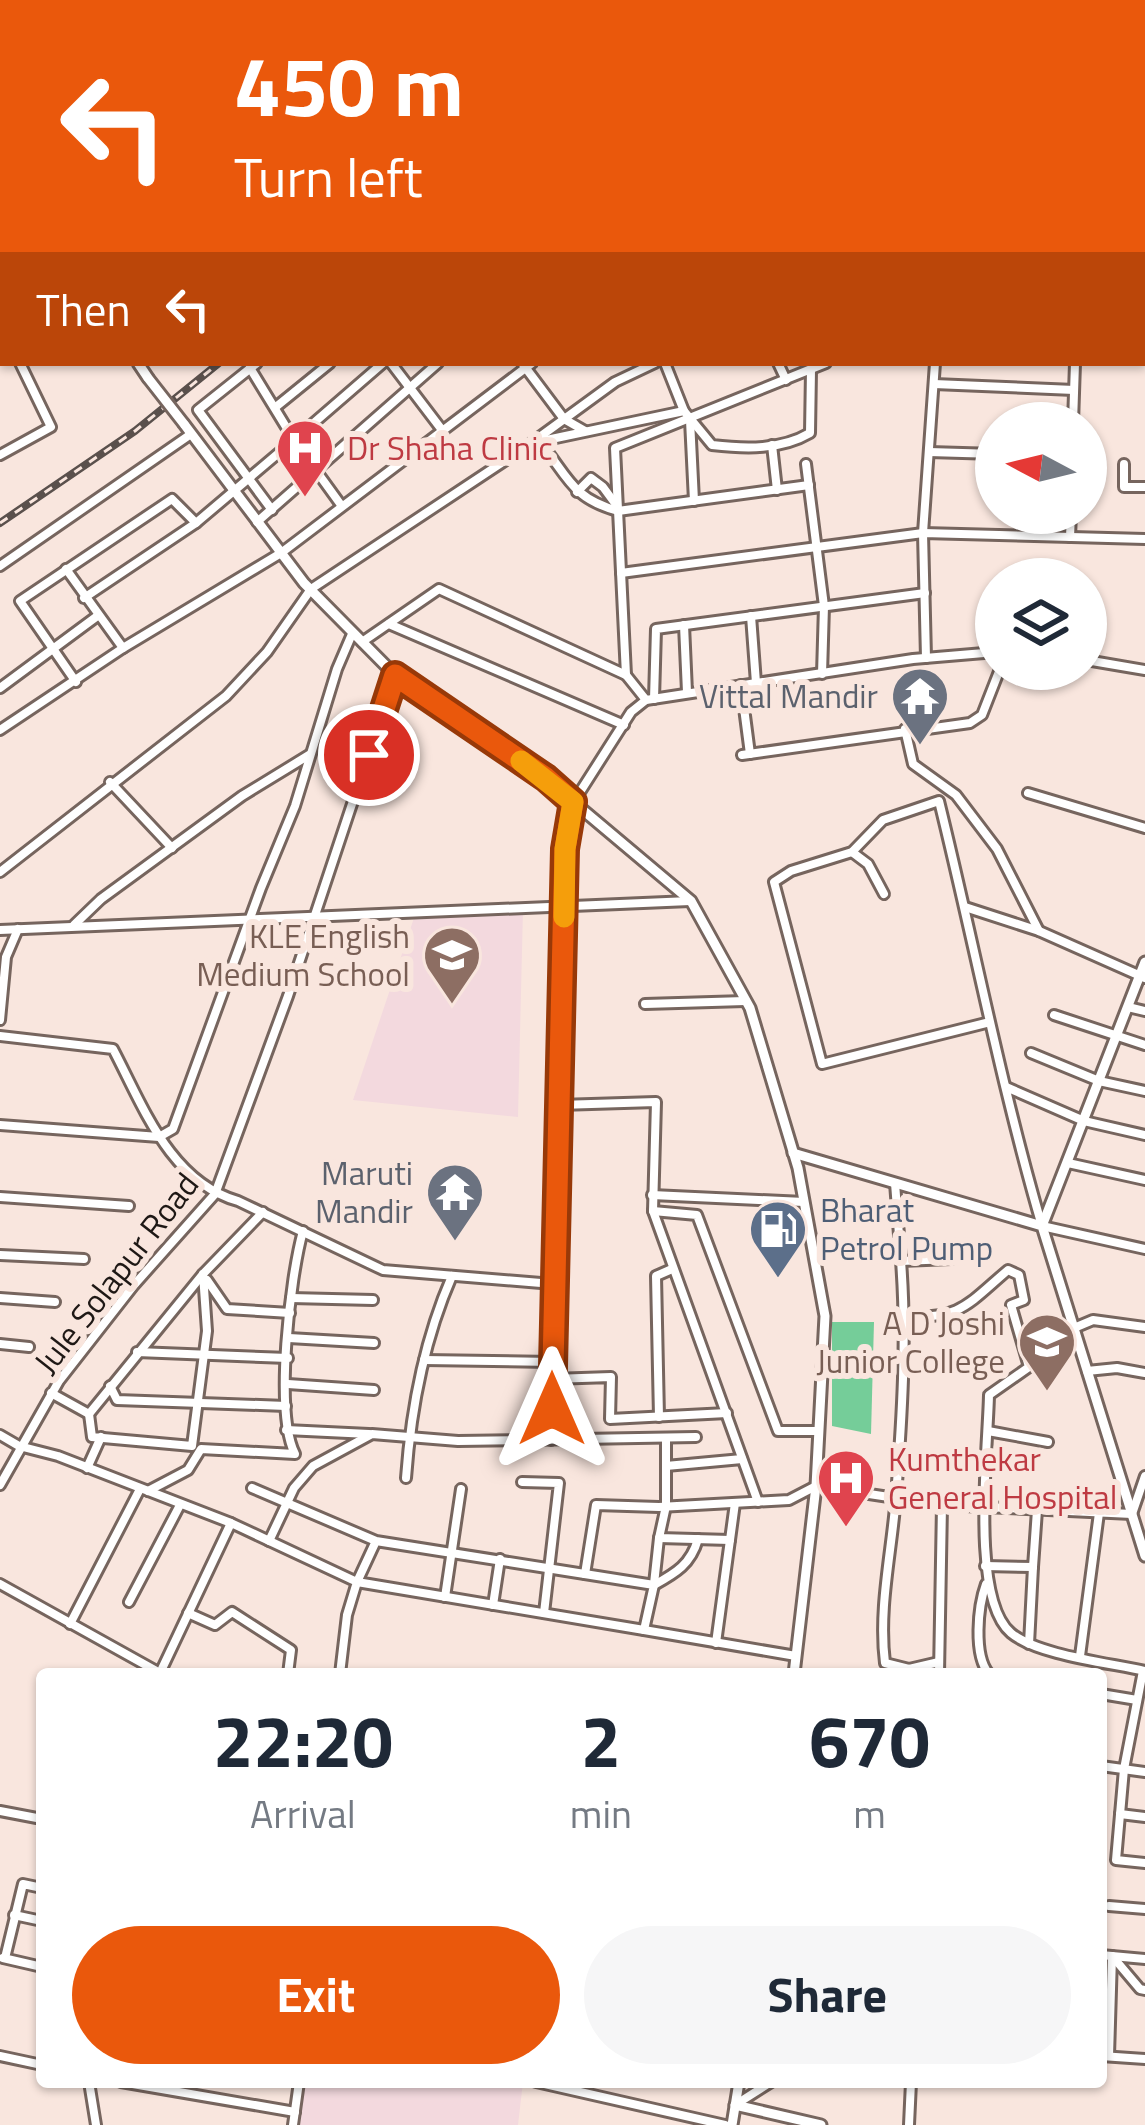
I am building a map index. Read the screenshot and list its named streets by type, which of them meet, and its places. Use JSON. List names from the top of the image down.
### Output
{
  "streets": {
    "street": ["Jule Solapur Road"]
  },
  "places": {
    "hospital": ["Dr Shaha Clinic", "Kumthekar General Hospital"],
    "temple": ["Vittal Mandir", "Maruti Mandir"],
    "school or university": ["KLE English Medium School", "A D Joshi Junior College"],
    "fuel station": ["Bharat Petrol Pump"]
  },
  "north": "left",
  "page": {
    "turn": ["450 m", "Turn left"],
    "then": "Then",
    "eta": [
      "22:20",
      "Arrival",
      "2",
      "min",
      "670",
      "m"
    ],
    "buttons": ["Exit", "Share"]
  }
}
